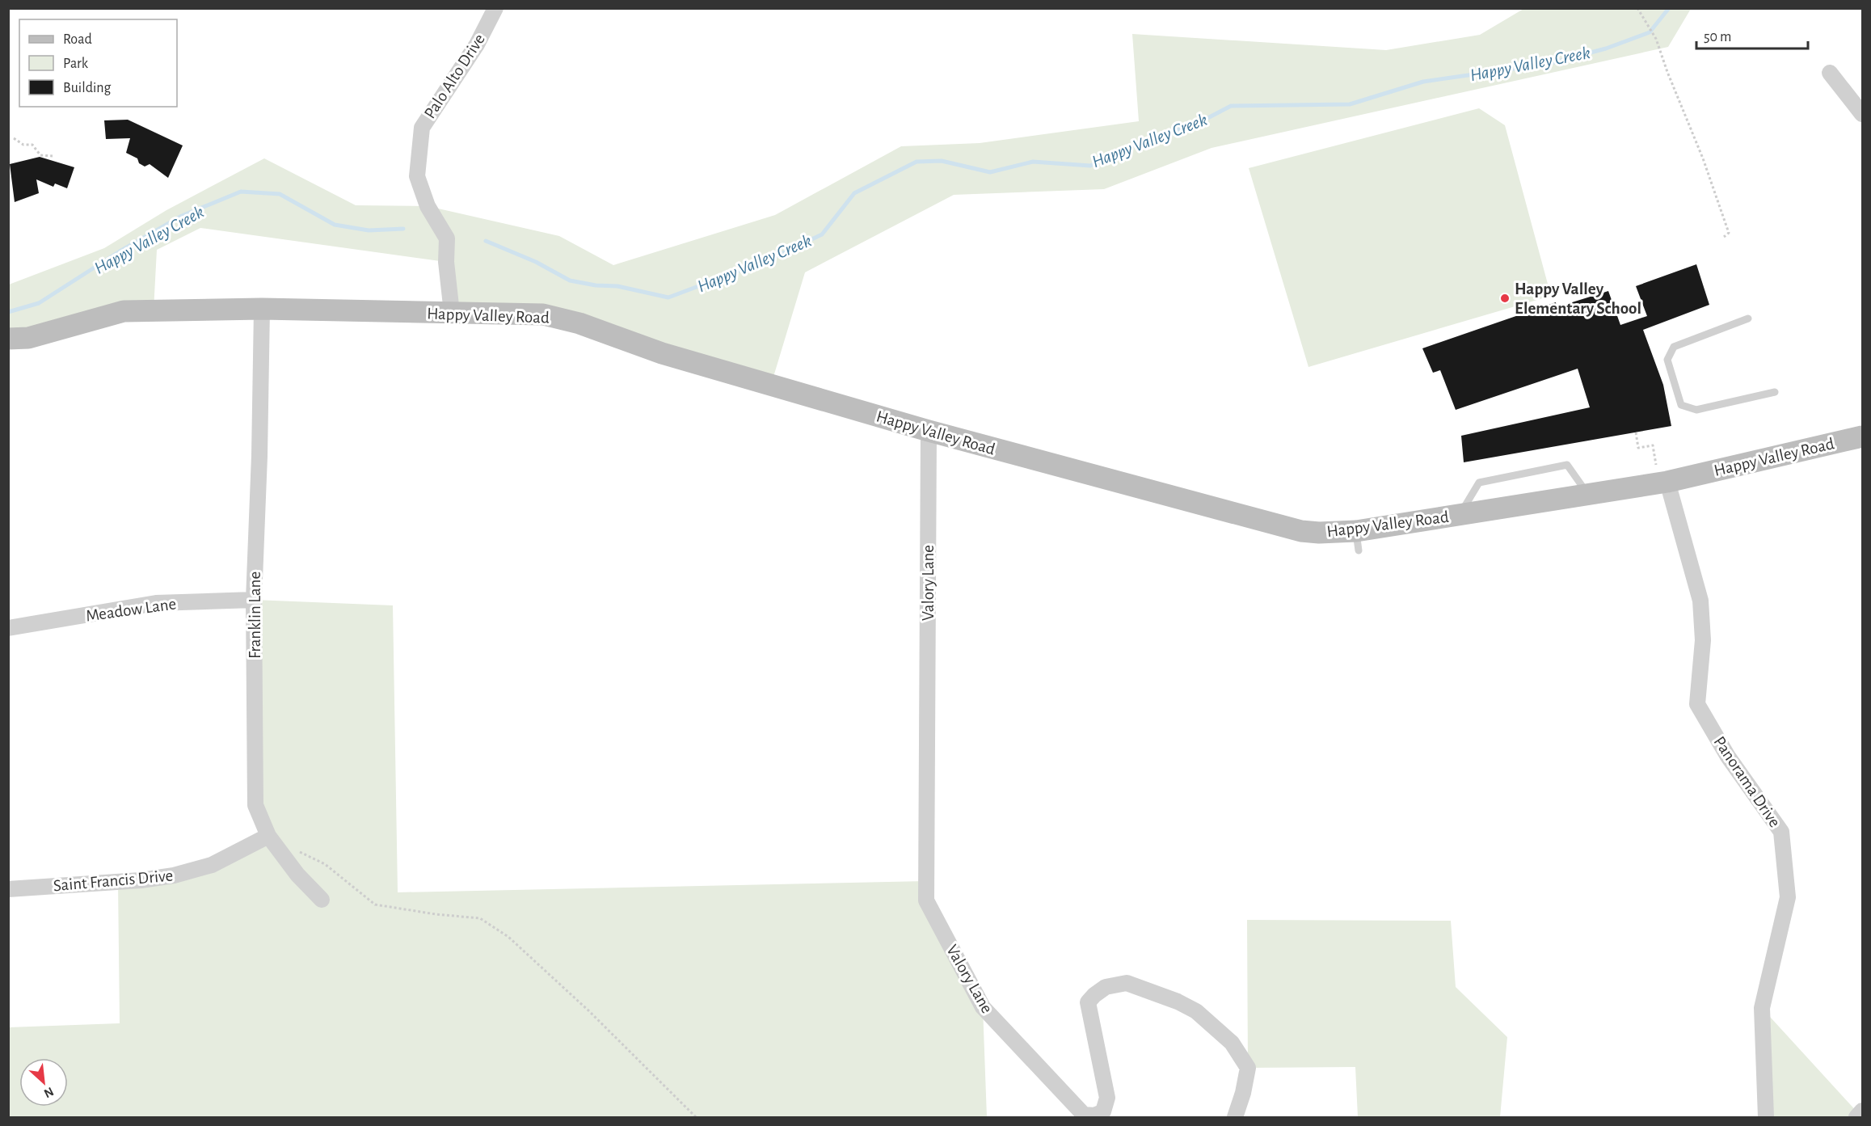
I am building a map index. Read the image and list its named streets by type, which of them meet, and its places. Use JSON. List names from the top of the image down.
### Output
{
  "streets": {
    "street": [
      "Palo Alto Drive",
      "Happy Valley Road",
      "Valory Lane",
      "Meadow Lane",
      "Franklin Lane",
      "Panorama Drive",
      "Saint Francis Drive"
    ]
  },
  "crossings": [
    ["Palo Alto Drive", "Happy Valley Road"],
    ["Happy Valley Road", "Valory Lane"],
    ["Happy Valley Road", "Franklin Lane"],
    ["Happy Valley Road", "Panorama Drive"],
    ["Meadow Lane", "Franklin Lane"],
    ["Franklin Lane", "Saint Francis Drive"]
  ],
  "water": ["Happy Valley Creek"],
  "places": ["Happy Valley Elementary School"],
  "legend": ["Road", "Park", "Building"],
  "scale_bar": "50 m",
  "north": "bottom right"
}
